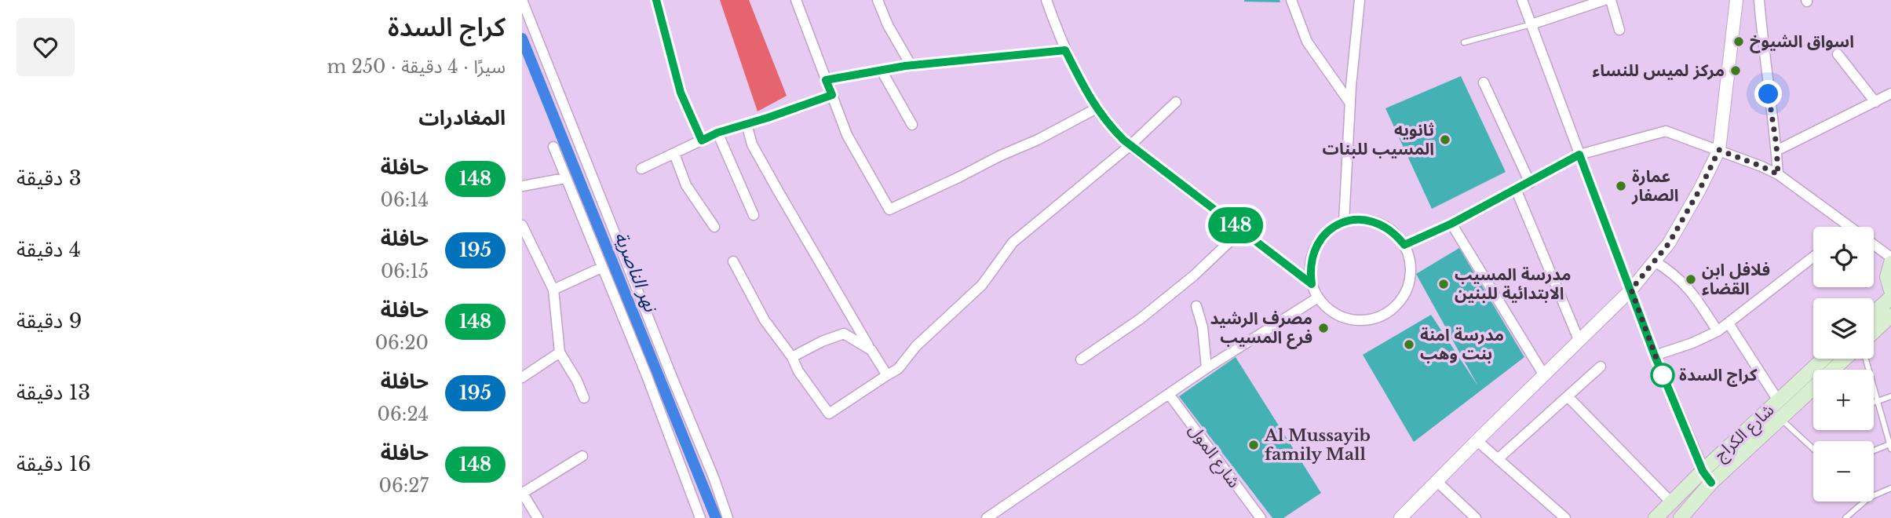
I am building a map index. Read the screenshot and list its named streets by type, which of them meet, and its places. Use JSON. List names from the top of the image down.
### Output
{
  "streets": {
    "main road": ["شارع الكراج"],
    "street": ["شارع المول"]
  },
  "water": ["نهر الناصرية"],
  "places": [
    "اسواق الشيوخ",
    "مركز لميس للنساء",
    "ثانويه المسيب للبنات",
    "عمارة الصفار",
    "فلافل ابن القضاء",
    "مدرسة المسيب الابتدائية للبنين",
    "مصرف الرشيد فرع المسيب",
    "مدرسة امنة بنت وهب",
    "كراج السدة",
    "Al Mussayib family Mall"
  ],
  "lines": ["bus line 148"],
  "page": {
    "on_map": "148",
    "heading": [
      ["كراج السدة", "سيرًا · 4 دقيقة · 250 m"],
      "المغادرات"
    ],
    "list": [
      {
        "mark": "148",
        "name": "حافلة",
        "note": "06:14",
        "value": "3 دقيقة"
      },
      {
        "mark": "195",
        "name": "حافلة",
        "note": "06:15",
        "value": "4 دقيقة"
      },
      {
        "mark": "148",
        "name": "حافلة",
        "note": "06:20",
        "value": "9 دقيقة"
      },
      {
        "mark": "195",
        "name": "حافلة",
        "note": "06:24",
        "value": "13 دقيقة"
      },
      {
        "mark": "148",
        "name": "حافلة",
        "note": "06:27",
        "value": "16 دقيقة"
      }
    ],
    "map_buttons": ["+", "−"]
  }
}
